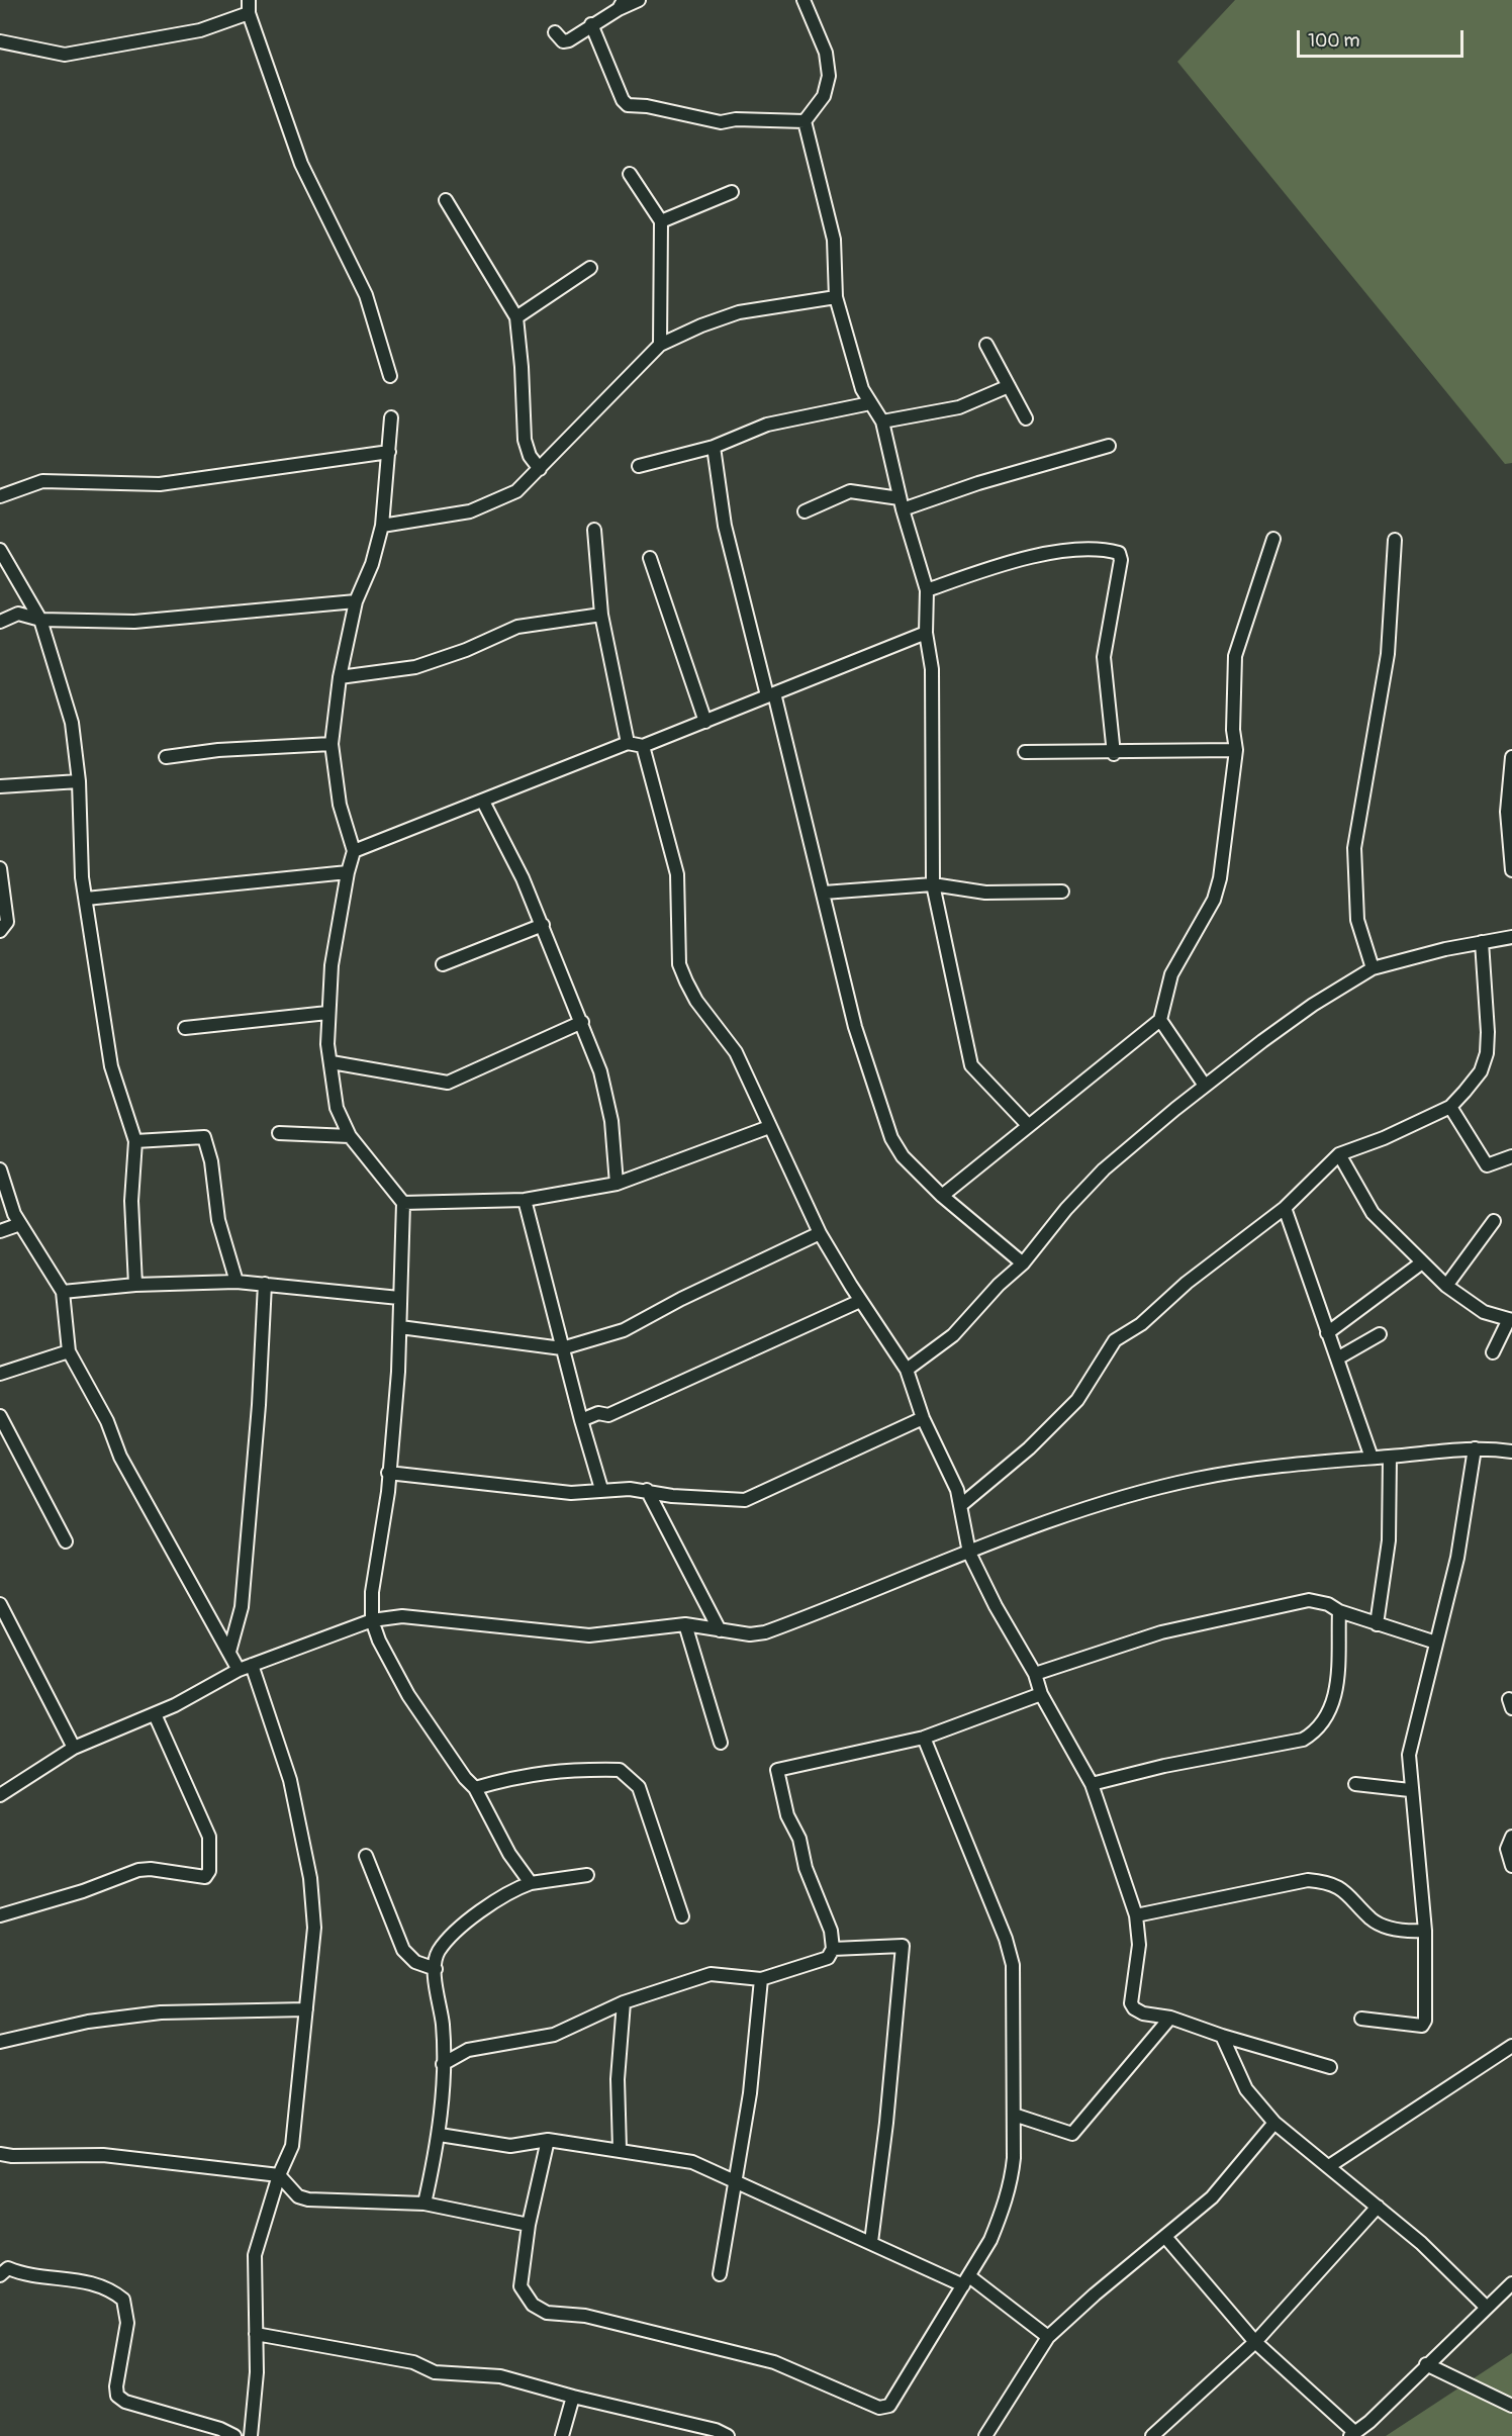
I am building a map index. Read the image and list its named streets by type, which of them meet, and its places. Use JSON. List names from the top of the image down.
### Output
{
  "scale_bar": "100 m"
}
